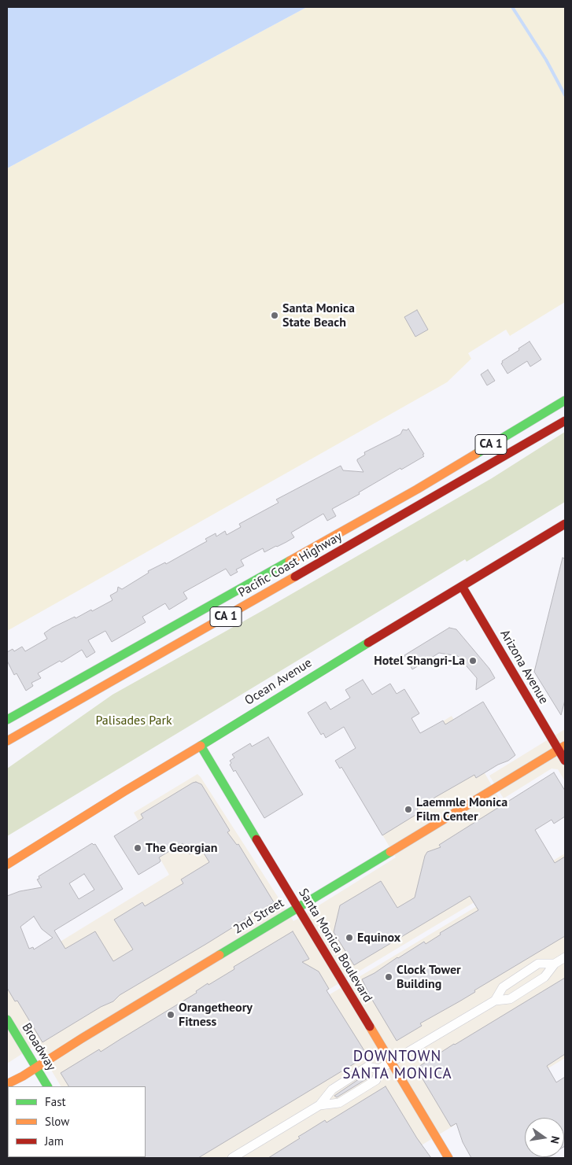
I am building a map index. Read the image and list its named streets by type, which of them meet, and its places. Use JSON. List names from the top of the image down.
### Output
{
  "streets": {
    "main road": [
      "CA 1",
      "Pacific Coast Highway",
      "Arizona Avenue",
      "Ocean Avenue",
      "2nd Street",
      "Santa Monica Boulevard",
      "Broadway"
    ]
  },
  "crossings": [
    ["Arizona Avenue", "Ocean Avenue"],
    ["Arizona Avenue", "2nd Street"],
    ["Ocean Avenue", "Santa Monica Boulevard"],
    ["2nd Street", "Santa Monica Boulevard"],
    ["2nd Street", "Broadway"]
  ],
  "districts": ["DOWNTOWN SANTA MONICA"],
  "parks": ["Palisades Park"],
  "places": [
    "Santa Monica State Beach",
    "Hotel Shangri-La",
    "Laemmle Monica Film Center",
    "The Georgian",
    "Equinox",
    "Clock Tower Building",
    "Orangetheory Fitness"
  ],
  "legend": ["Fast", "Slow", "Jam"],
  "north": "right"
}
